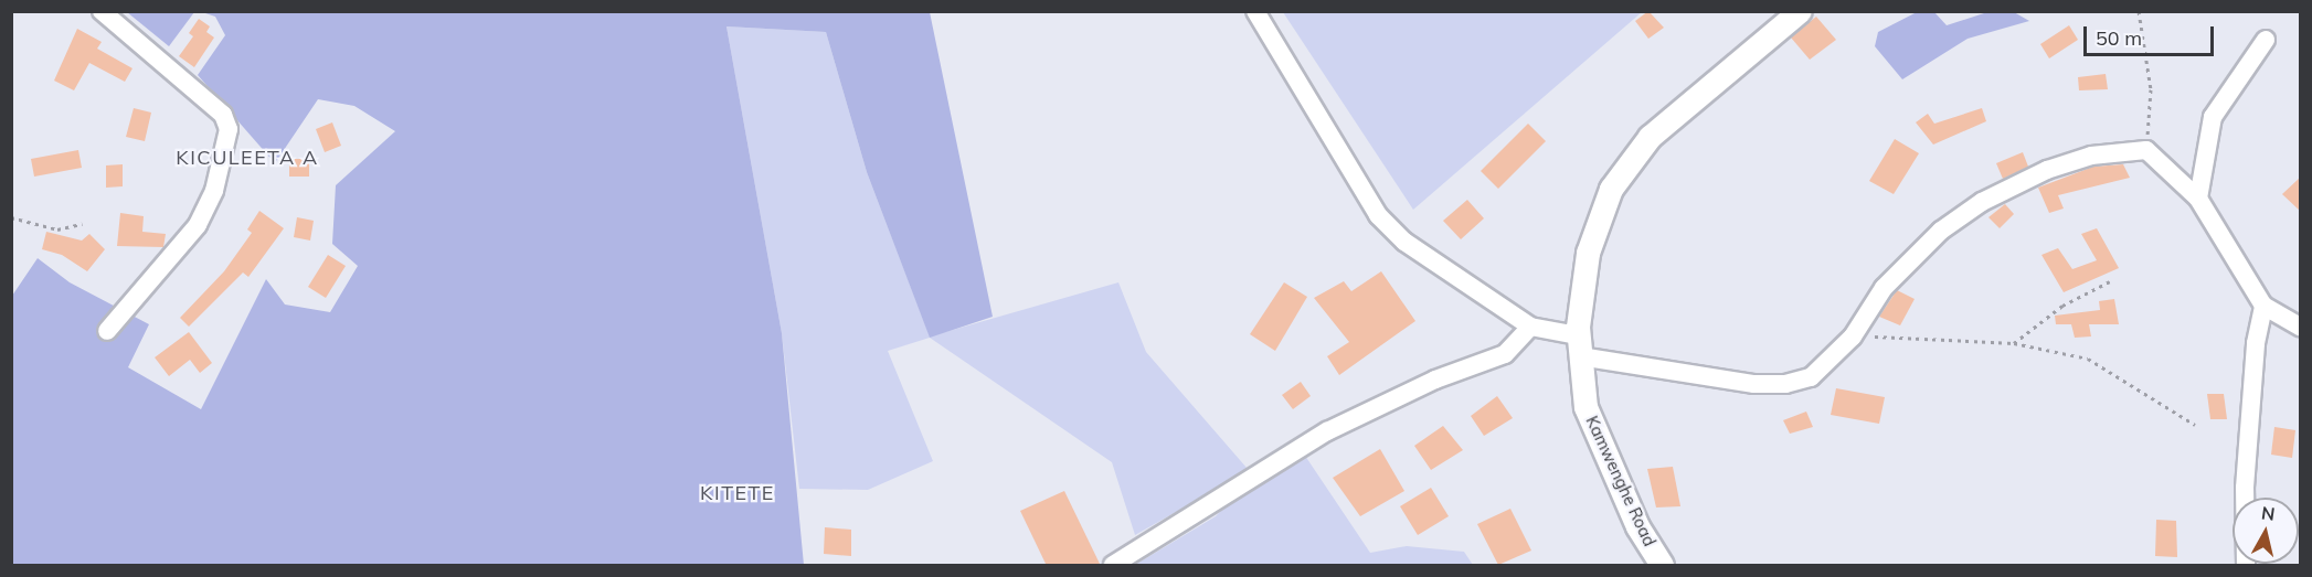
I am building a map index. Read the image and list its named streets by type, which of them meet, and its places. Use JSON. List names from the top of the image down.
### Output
{
  "streets": {
    "main road": ["Kamwenghe Road"]
  },
  "districts": ["KICULEETA A", "KITETE"],
  "scale_bar": "50 m",
  "north": "top"
}
